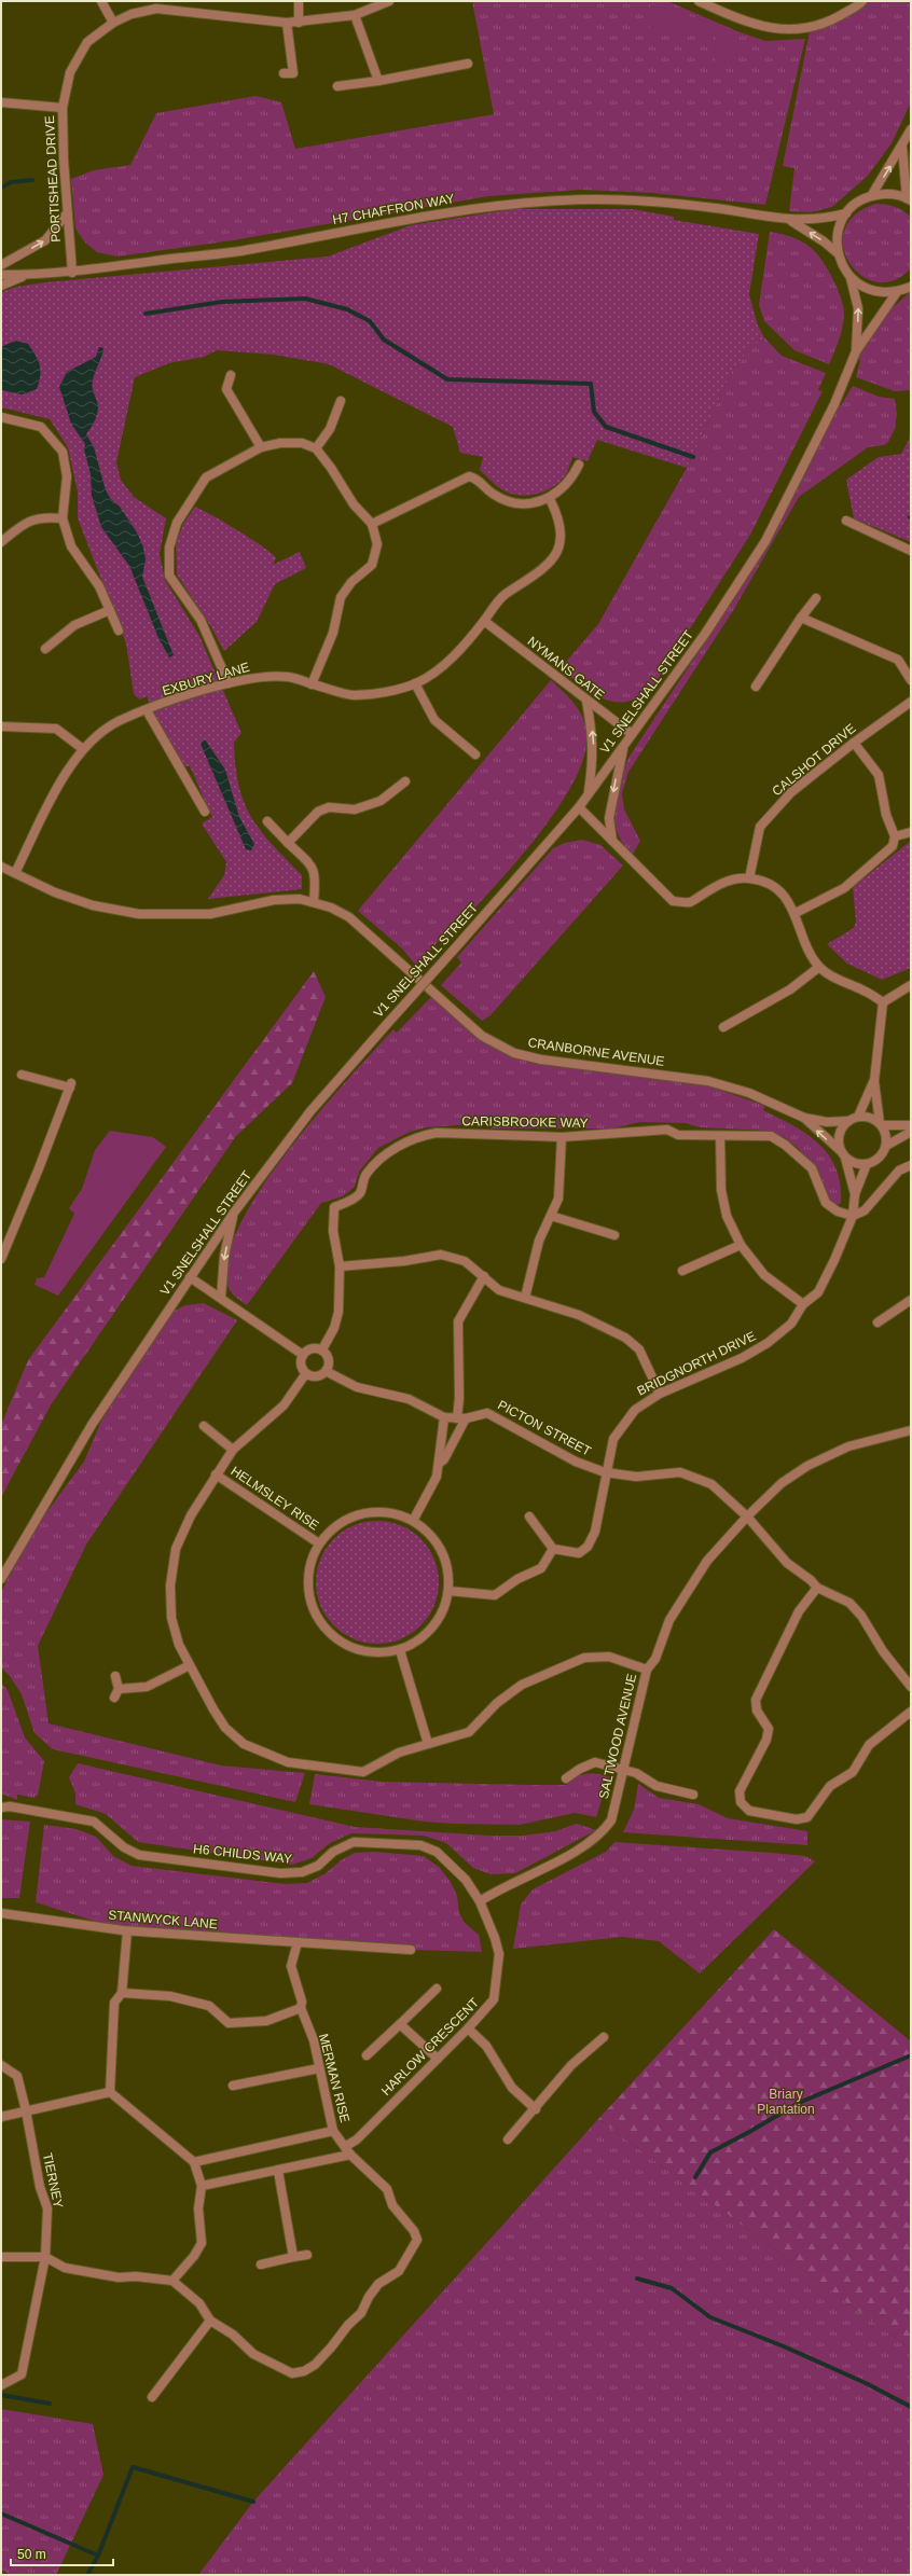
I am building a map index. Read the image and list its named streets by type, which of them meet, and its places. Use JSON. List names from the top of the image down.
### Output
{
  "streets": {
    "street": [
      "PORTISHEAD DRIVE",
      "H7 CHAFFRON WAY",
      "NYMANS GATE",
      "EXBURY LANE",
      "V1 SNELSHALL STREET",
      "CALSHOT DRIVE",
      "CRANBORNE AVENUE",
      "CARISBROOKE WAY",
      "BRIDGNORTH DRIVE",
      "PICTON STREET",
      "HELMSLEY RISE",
      "SALTWOOD AVENUE",
      "H6 CHILDS WAY",
      "STANWYCK LANE",
      "HARLOW CRESCENT",
      "MERMAN RISE",
      "TIERNEY"
    ]
  },
  "crossings": [
    ["PORTISHEAD DRIVE", "H7 CHAFFRON WAY"],
    ["NYMANS GATE", "EXBURY LANE"],
    ["NYMANS GATE", "V1 SNELSHALL STREET"],
    ["EXBURY LANE", "CRANBORNE AVENUE"],
    ["CRANBORNE AVENUE", "BRIDGNORTH DRIVE"],
    ["CARISBROOKE WAY", "BRIDGNORTH DRIVE"],
    ["CARISBROOKE WAY", "PICTON STREET"],
    ["BRIDGNORTH DRIVE", "PICTON STREET"],
    ["PICTON STREET", "SALTWOOD AVENUE"],
    ["SALTWOOD AVENUE", "H6 CHILDS WAY"],
    ["SALTWOOD AVENUE", "HARLOW CRESCENT"],
    ["H6 CHILDS WAY", "HARLOW CRESCENT"],
    ["STANWYCK LANE", "MERMAN RISE"],
    ["HARLOW CRESCENT", "MERMAN RISE"]
  ],
  "parks": ["Briary Plantation"],
  "scale_bar": "50 m"
}
